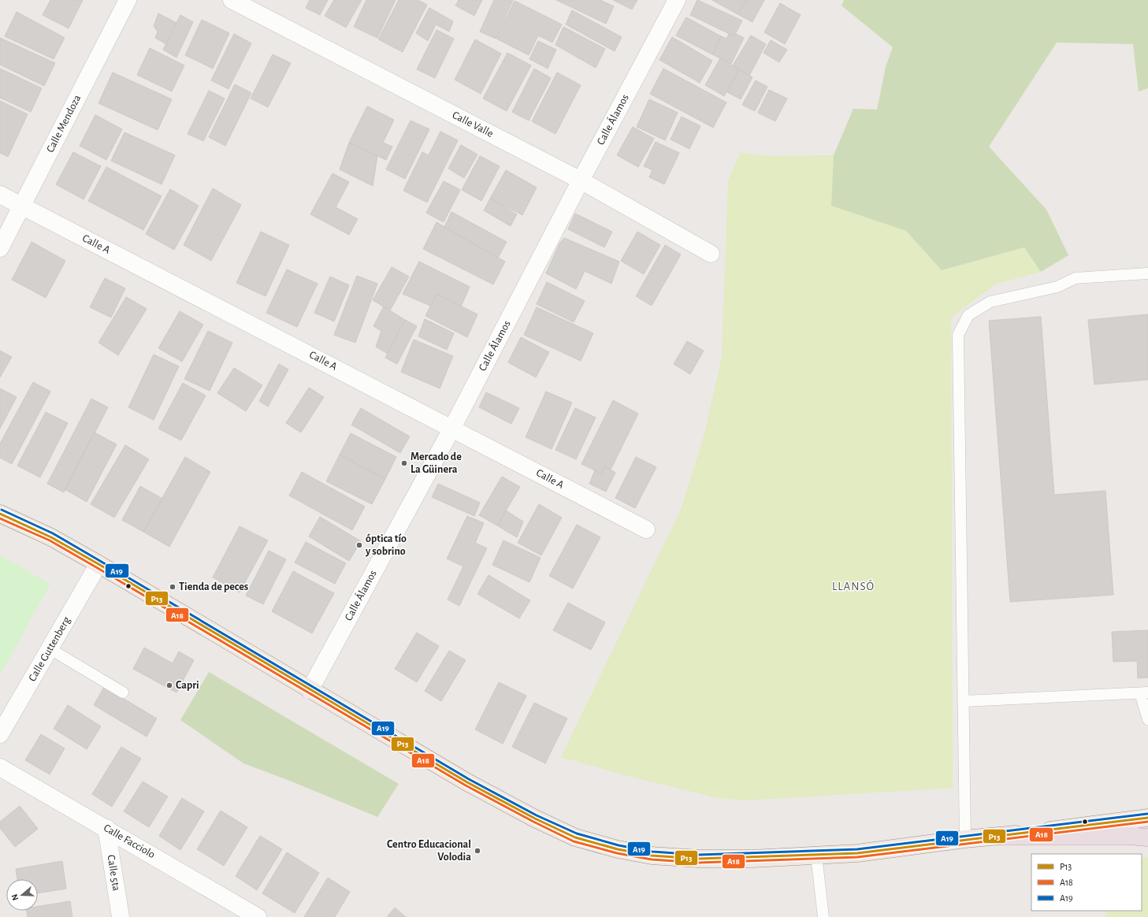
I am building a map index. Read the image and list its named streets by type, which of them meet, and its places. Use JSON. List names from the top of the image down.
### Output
{
  "streets": {
    "street": [
      "Calle Álamos",
      "Calle Mendoza",
      "Calle Valle",
      "Calle A",
      "Calle Guttenberg",
      "Calle Facciolo",
      "Calle 5ta"
    ]
  },
  "crossings": [
    ["Calle Álamos", "Calle Valle"],
    ["Calle Álamos", "Calle A"],
    ["Calle Mendoza", "Calle A"],
    ["Calle Facciolo", "Calle 5ta"]
  ],
  "districts": ["LLANSÓ"],
  "places": [
    "Mercado de La Güinera",
    "óptica tío y sobrino",
    "Tienda de peces",
    "Capri",
    "Centro Educacional Volodia"
  ],
  "lines": ["transit line A19", "transit line P13", "transit line A18"],
  "legend": ["P13", "A18", "A19"],
  "north": "left"
}
